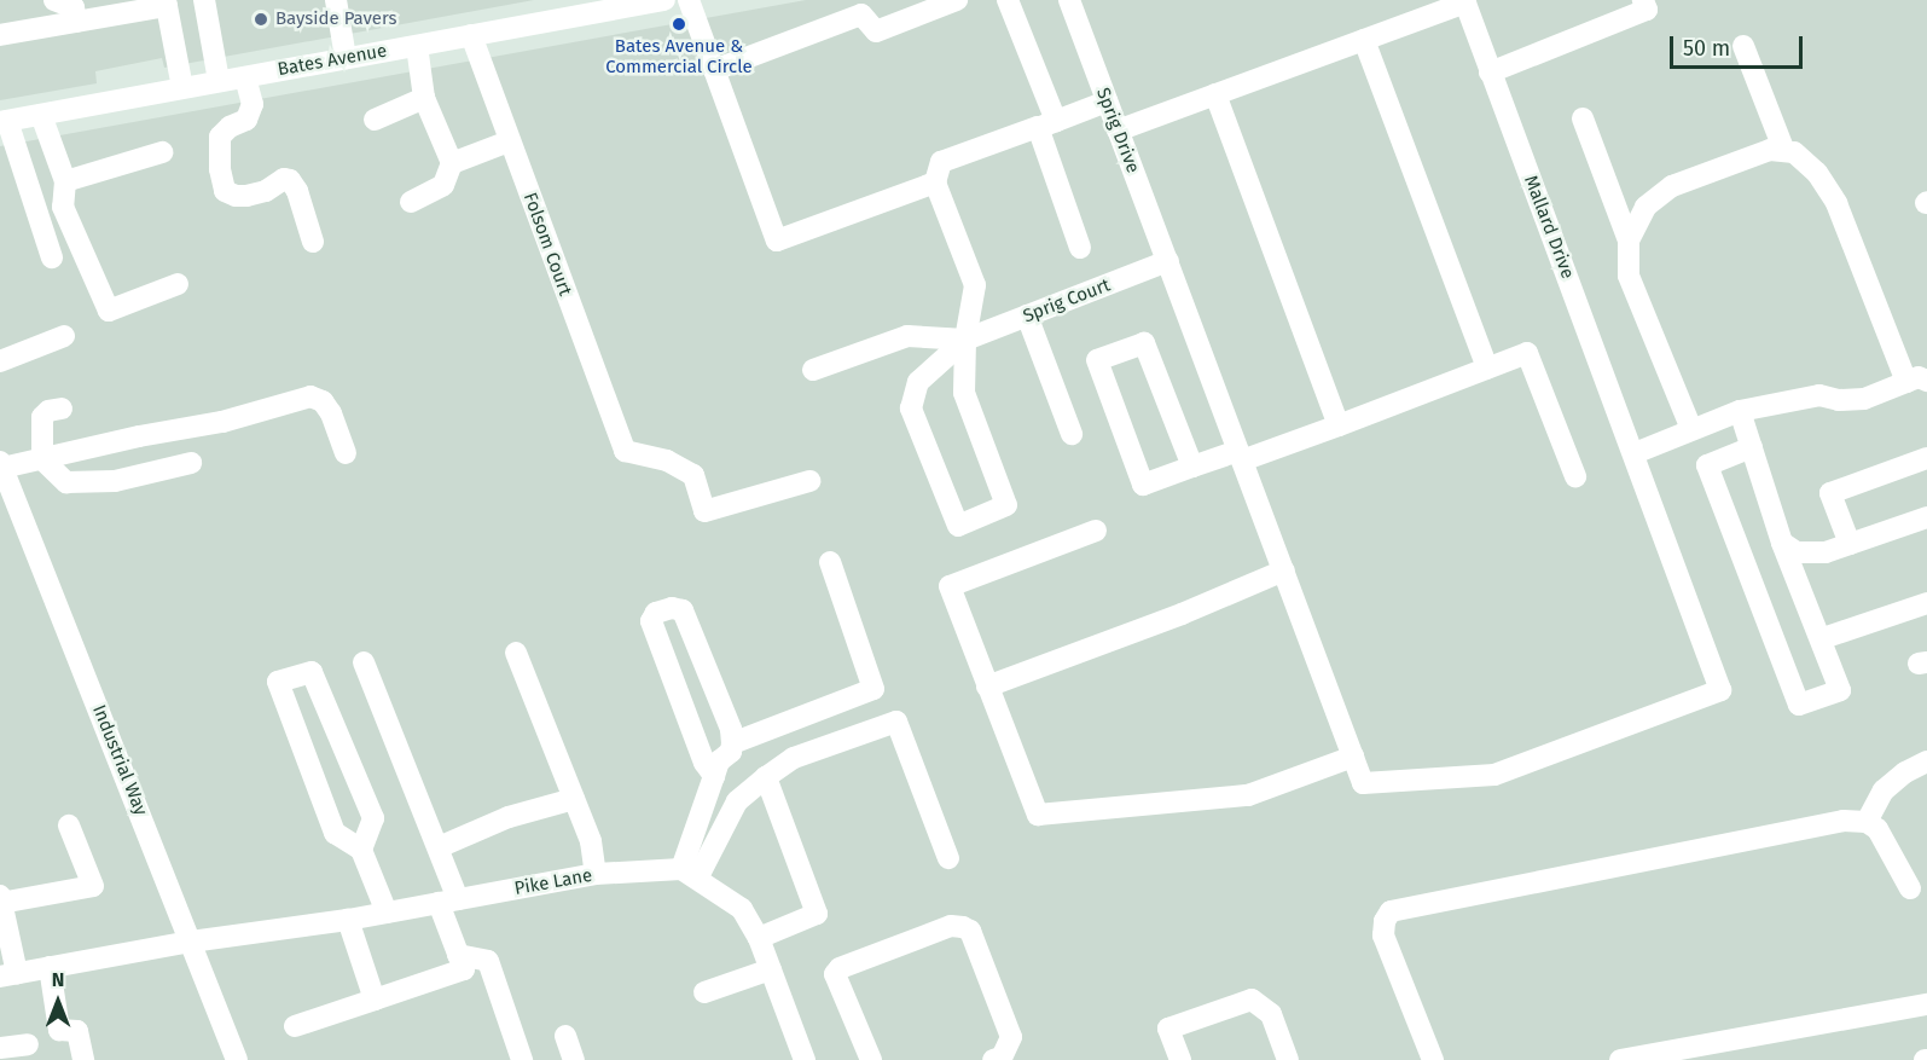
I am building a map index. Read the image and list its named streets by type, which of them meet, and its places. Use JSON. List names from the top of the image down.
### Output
{
  "streets": {
    "street": [
      "Bates Avenue",
      "Sprig Drive",
      "Mallard Drive",
      "Folsom Court",
      "Sprig Court",
      "Industrial Way",
      "Pike Lane"
    ]
  },
  "crossings": [
    ["Bates Avenue", "Folsom Court"],
    ["Sprig Drive", "Mallard Drive"],
    ["Sprig Drive", "Sprig Court"],
    ["Industrial Way", "Pike Lane"]
  ],
  "places": ["Bayside Pavers", "Bates Avenue & Commercial Circle"],
  "scale_bar": "50 m",
  "north": "top"
}
